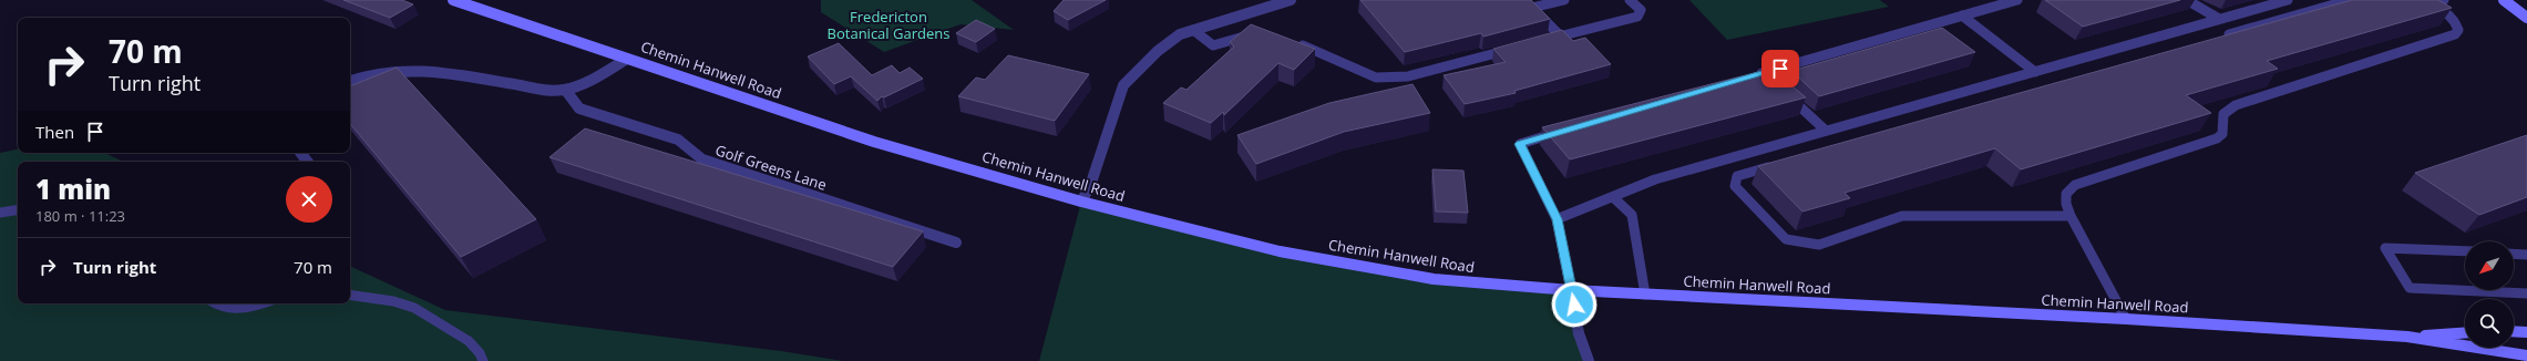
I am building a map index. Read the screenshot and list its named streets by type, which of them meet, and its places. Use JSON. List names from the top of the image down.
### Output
{
  "streets": {
    "main road": ["Chemin Hanwell Road"],
    "street": ["Golf Greens Lane"]
  },
  "parks": ["Fredericton Botanical Gardens"],
  "north": "bottom left",
  "page": {
    "turn": ["70 m", "Turn right"],
    "then": "Then",
    "heading": ["1 min", "180 m · 11:23"],
    "list": [
      {
        "name": "Turn right",
        "value": "70 m"
      }
    ]
  }
}
